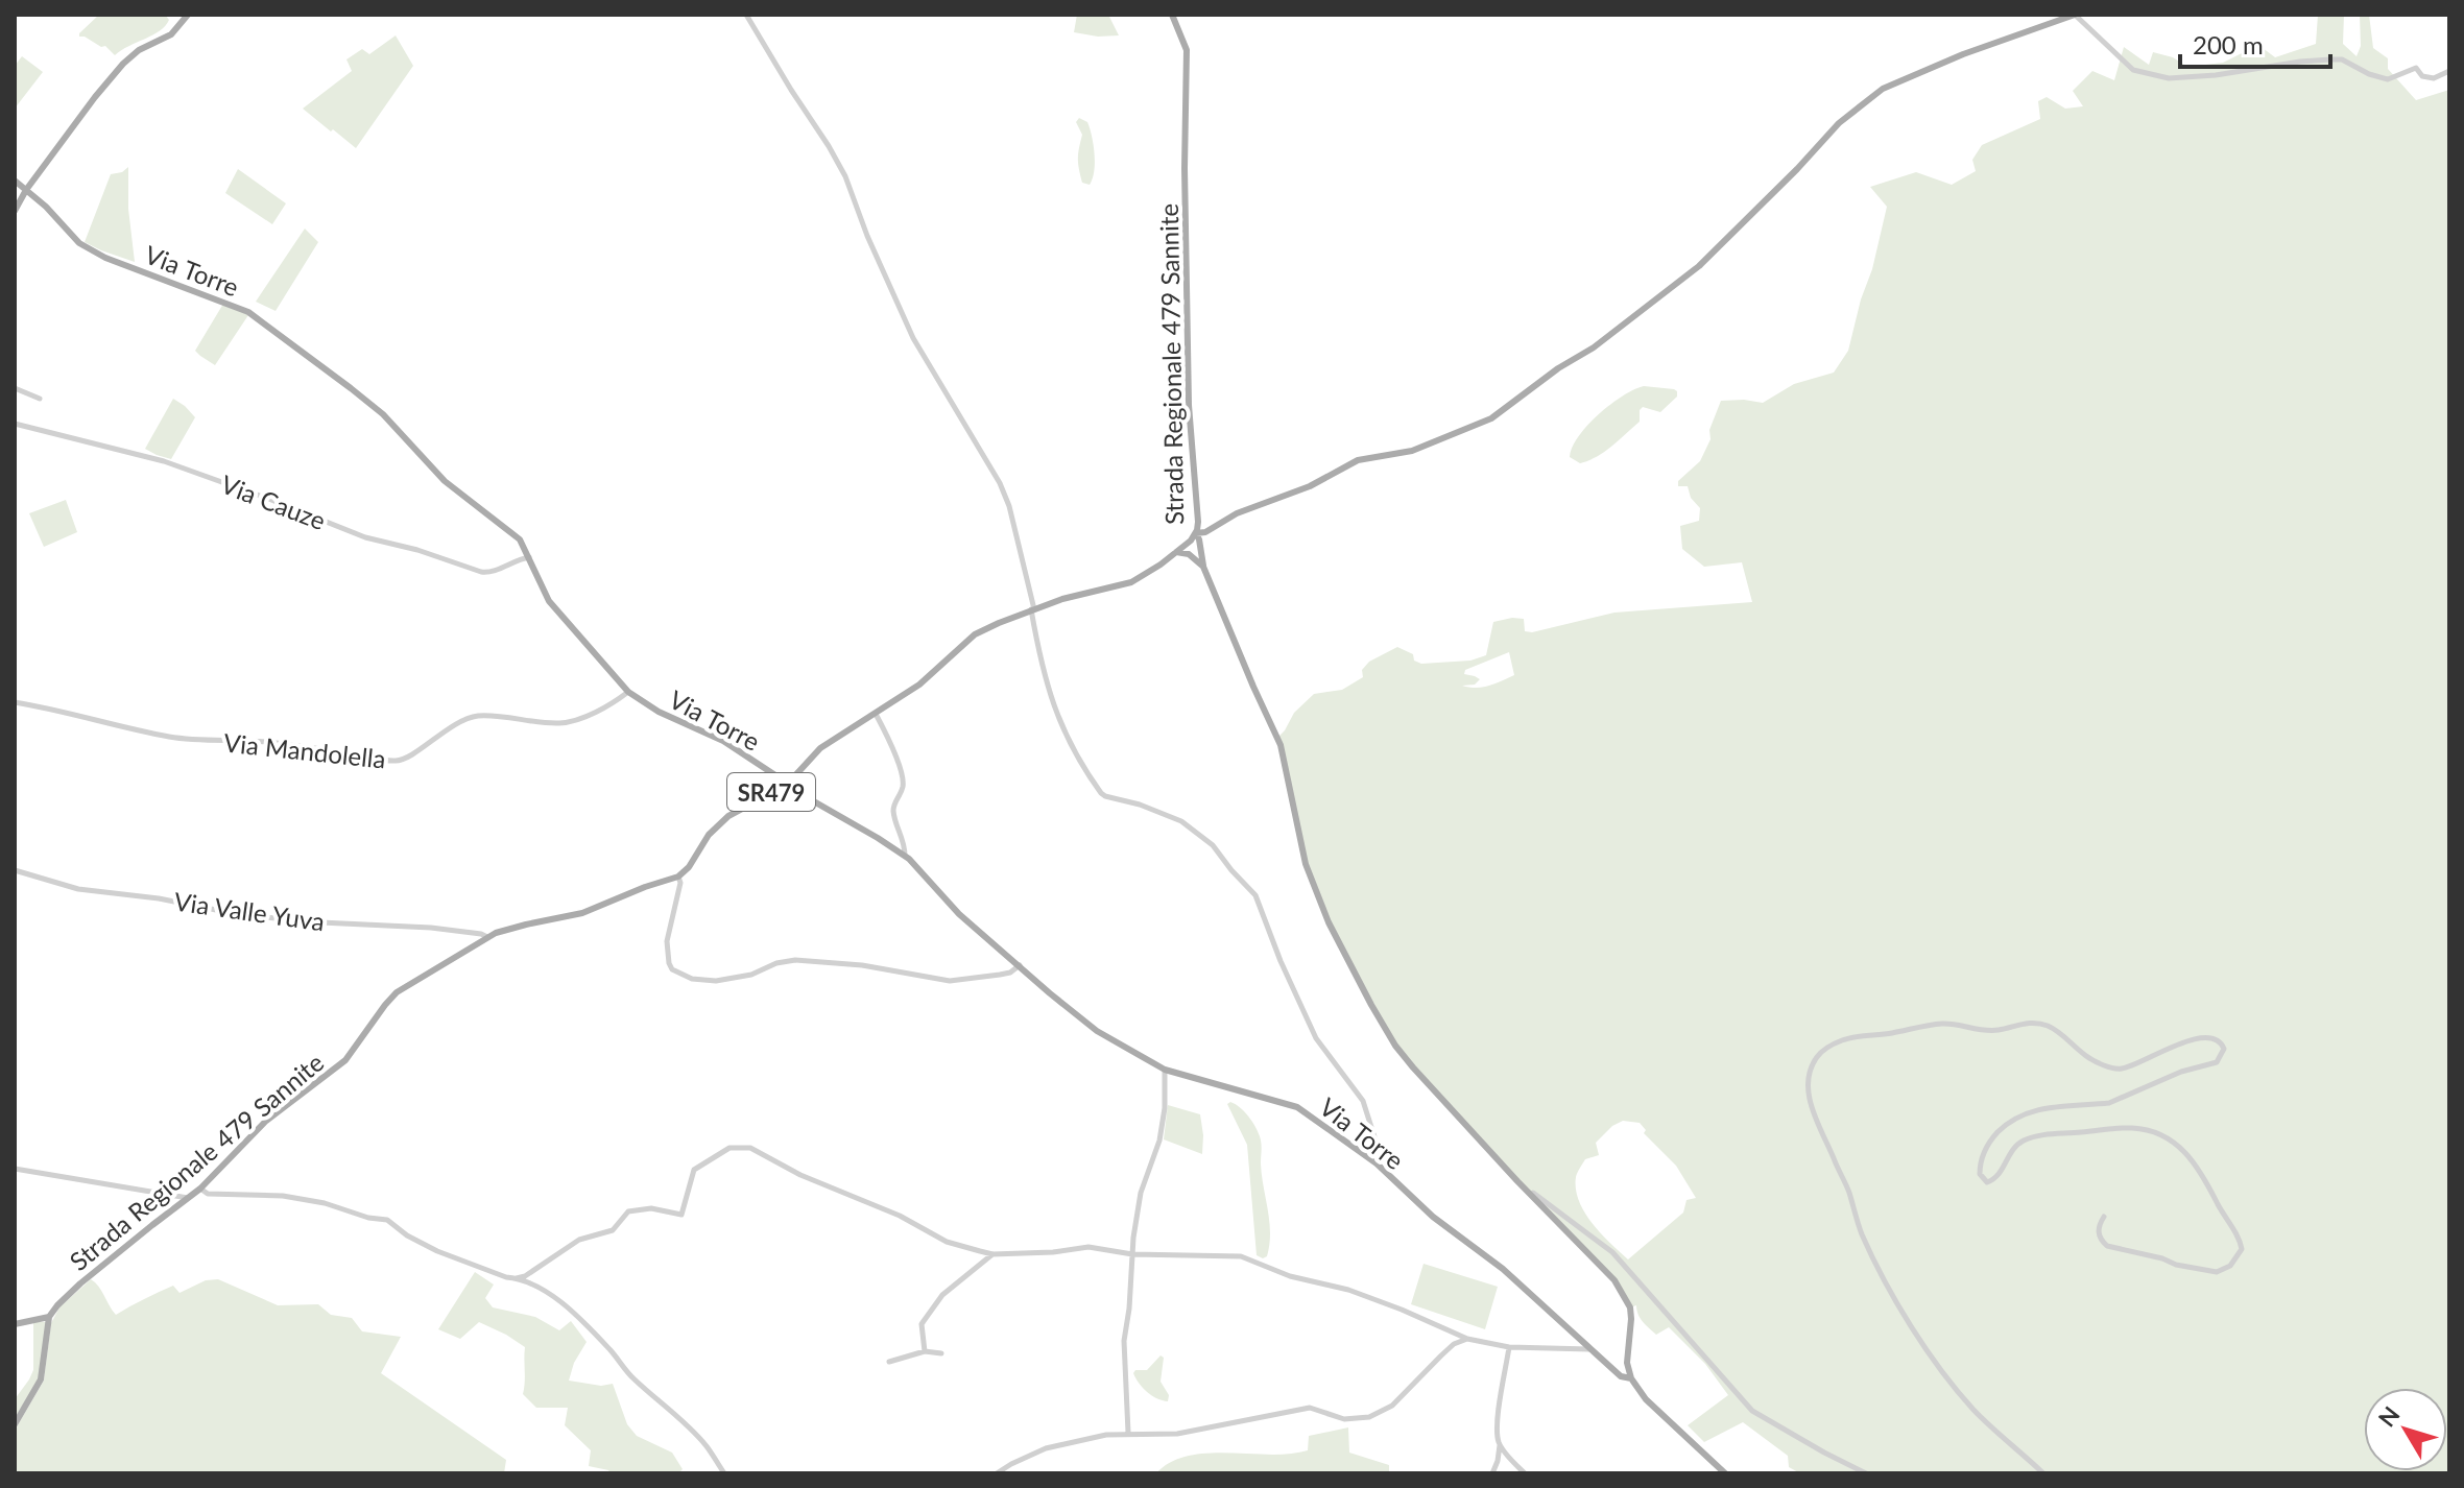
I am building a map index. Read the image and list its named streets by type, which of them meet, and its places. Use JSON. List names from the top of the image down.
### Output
{
  "streets": {
    "main road": ["Via Torre", "Strada Regionale 479 Sannite", "SR479"],
    "street": ["Via Cauze", "Via Mandolella", "Via Valle Yuva"]
  },
  "crossings": [
    ["Via Torre", "Strada Regionale 479 Sannite"],
    ["Via Torre", "Via Cauze"],
    ["Via Torre", "Via Mandolella"],
    ["Strada Regionale 479 Sannite", "Via Valle Yuva"]
  ],
  "scale_bar": "200 m",
  "north": "top left"
}
